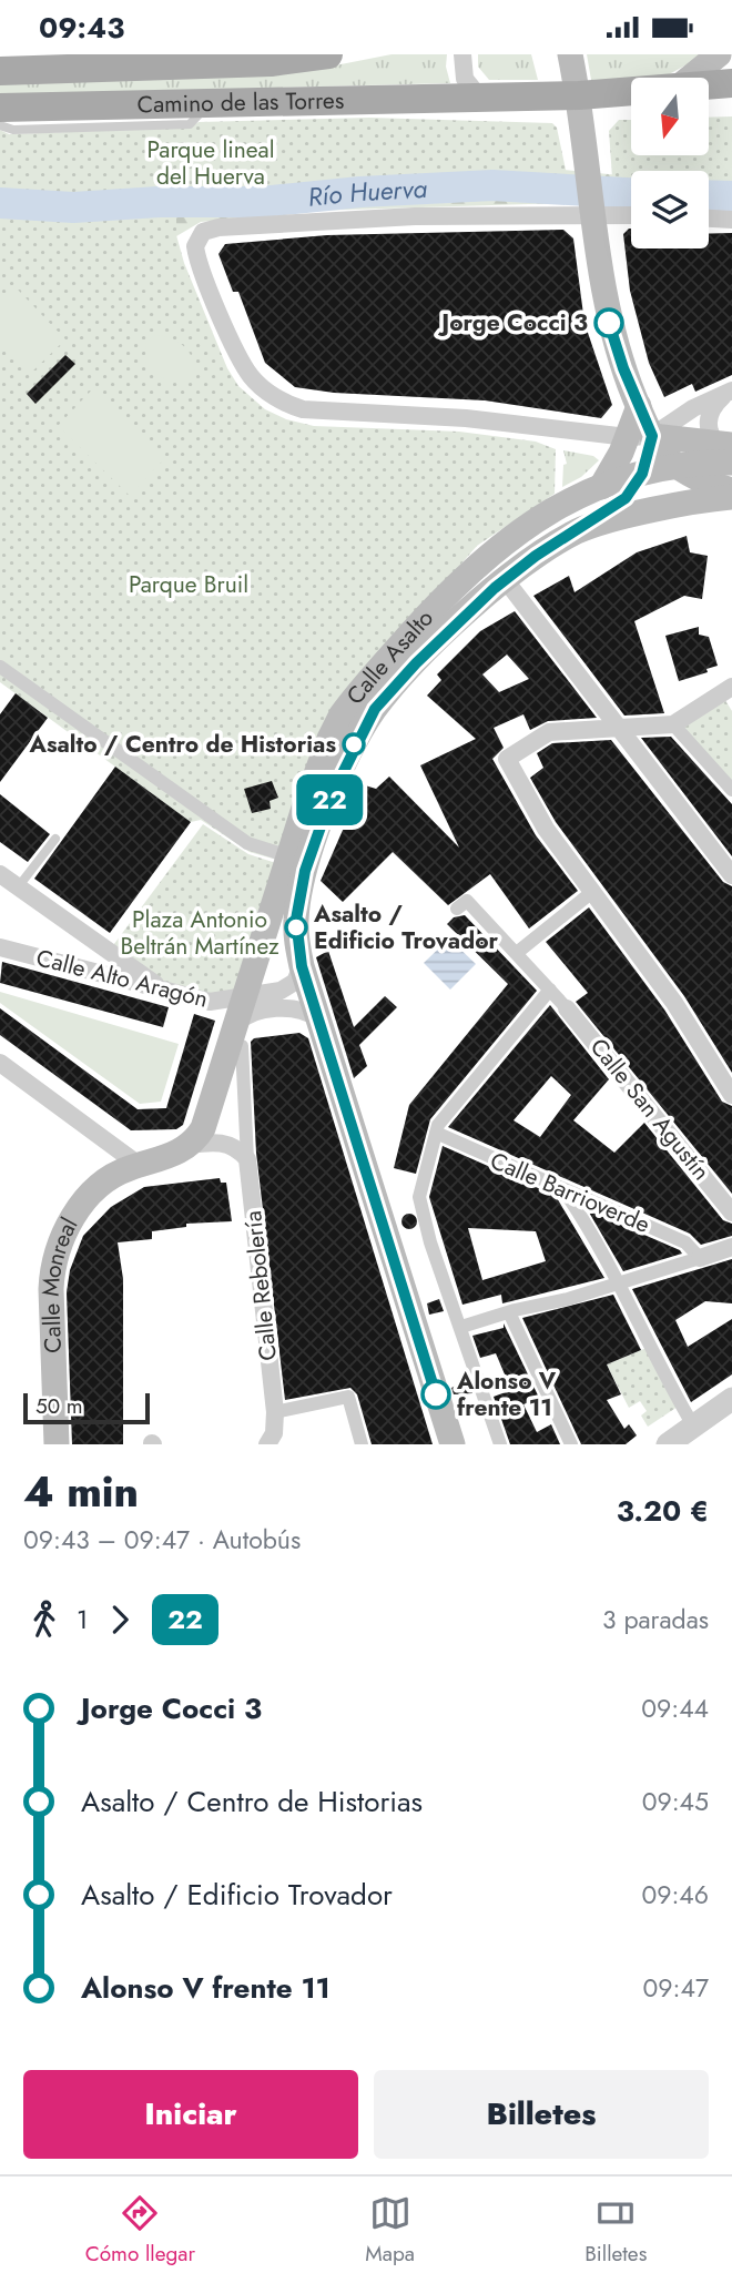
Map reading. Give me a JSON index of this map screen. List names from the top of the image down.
{
  "streets": {
    "main road": ["Camino de las Torres", "Calle Asalto", "Calle Monreal"],
    "street": [
      "Calle Alto Aragón",
      "Calle San Agustín",
      "Calle Barrioverde",
      "Calle Rebolería"
    ]
  },
  "crossings": [
    ["Calle Asalto", "Calle Alto Aragón"]
  ],
  "water": ["Río Huerva"],
  "parks": ["Parque lineal del Huerva", "Parque Bruil", "Plaza Antonio Beltrán Martínez"],
  "places": [
    "Jorge Cocci 3",
    "Asalto / Centro de Historias",
    "Asalto / Edificio Trovador",
    "Alonso V frente 11"
  ],
  "lines": ["bus line 22"],
  "scale_bar": "50 m",
  "north": "bottom",
  "page": {
    "status": "09:43",
    "on_map": "22",
    "scale": "50 m",
    "heading": ["4 min", "09:43 – 09:47 · Autobús", "3.20 €"],
    "legs": ["1", "22", "3 paradas"],
    "list": [
      {
        "name": "Jorge Cocci 3",
        "value": "09:44"
      },
      {
        "name": "Asalto / Centro de Historias",
        "value": "09:45"
      },
      {
        "name": "Asalto / Edificio Trovador",
        "value": "09:46"
      },
      {
        "name": "Alonso V frente 11",
        "value": "09:47"
      }
    ],
    "buttons": ["Iniciar", "Billetes"],
    "tabs": ["Cómo llegar", "Mapa", "Billetes"]
  }
}
